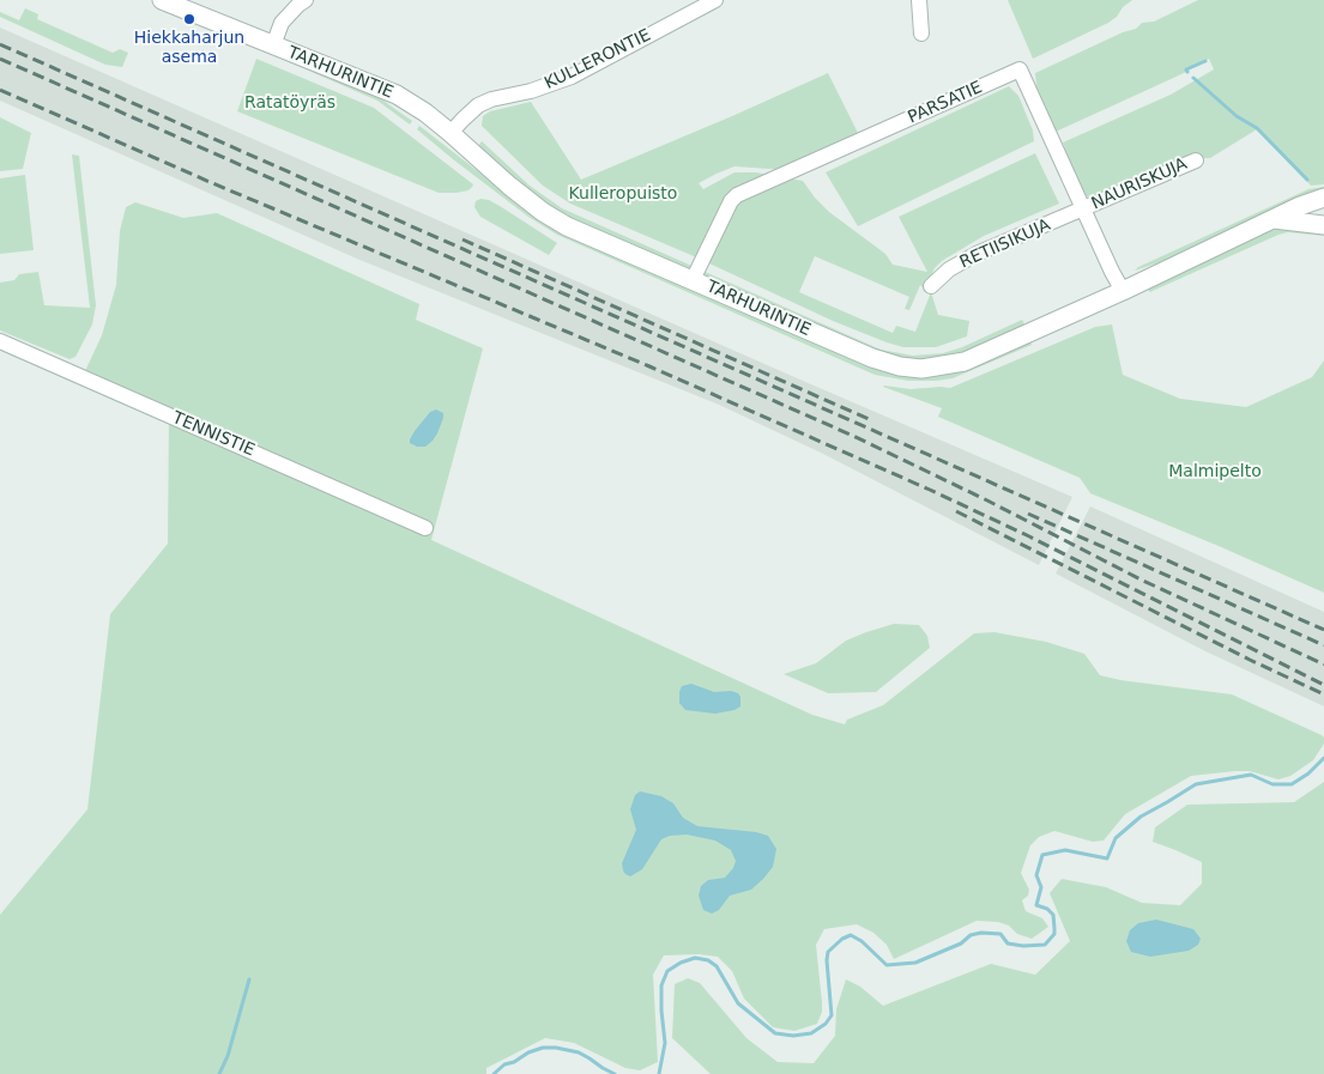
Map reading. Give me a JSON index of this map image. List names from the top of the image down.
{
  "streets": {
    "street": [
      "KULLERONTIE",
      "TARHURINTIE",
      "PARSATIE",
      "NAURISKUJA",
      "RETIISIKUJA",
      "TENNISTIE"
    ]
  },
  "crossings": [
    ["KULLERONTIE", "TARHURINTIE"],
    ["TARHURINTIE", "PARSATIE"],
    ["PARSATIE", "NAURISKUJA"],
    ["PARSATIE", "RETIISIKUJA"],
    ["NAURISKUJA", "RETIISIKUJA"]
  ],
  "parks": ["Ratatöyräs", "Kulleropuisto", "Malmipelto"],
  "places": ["Hiekkaharjun asema"]
}
